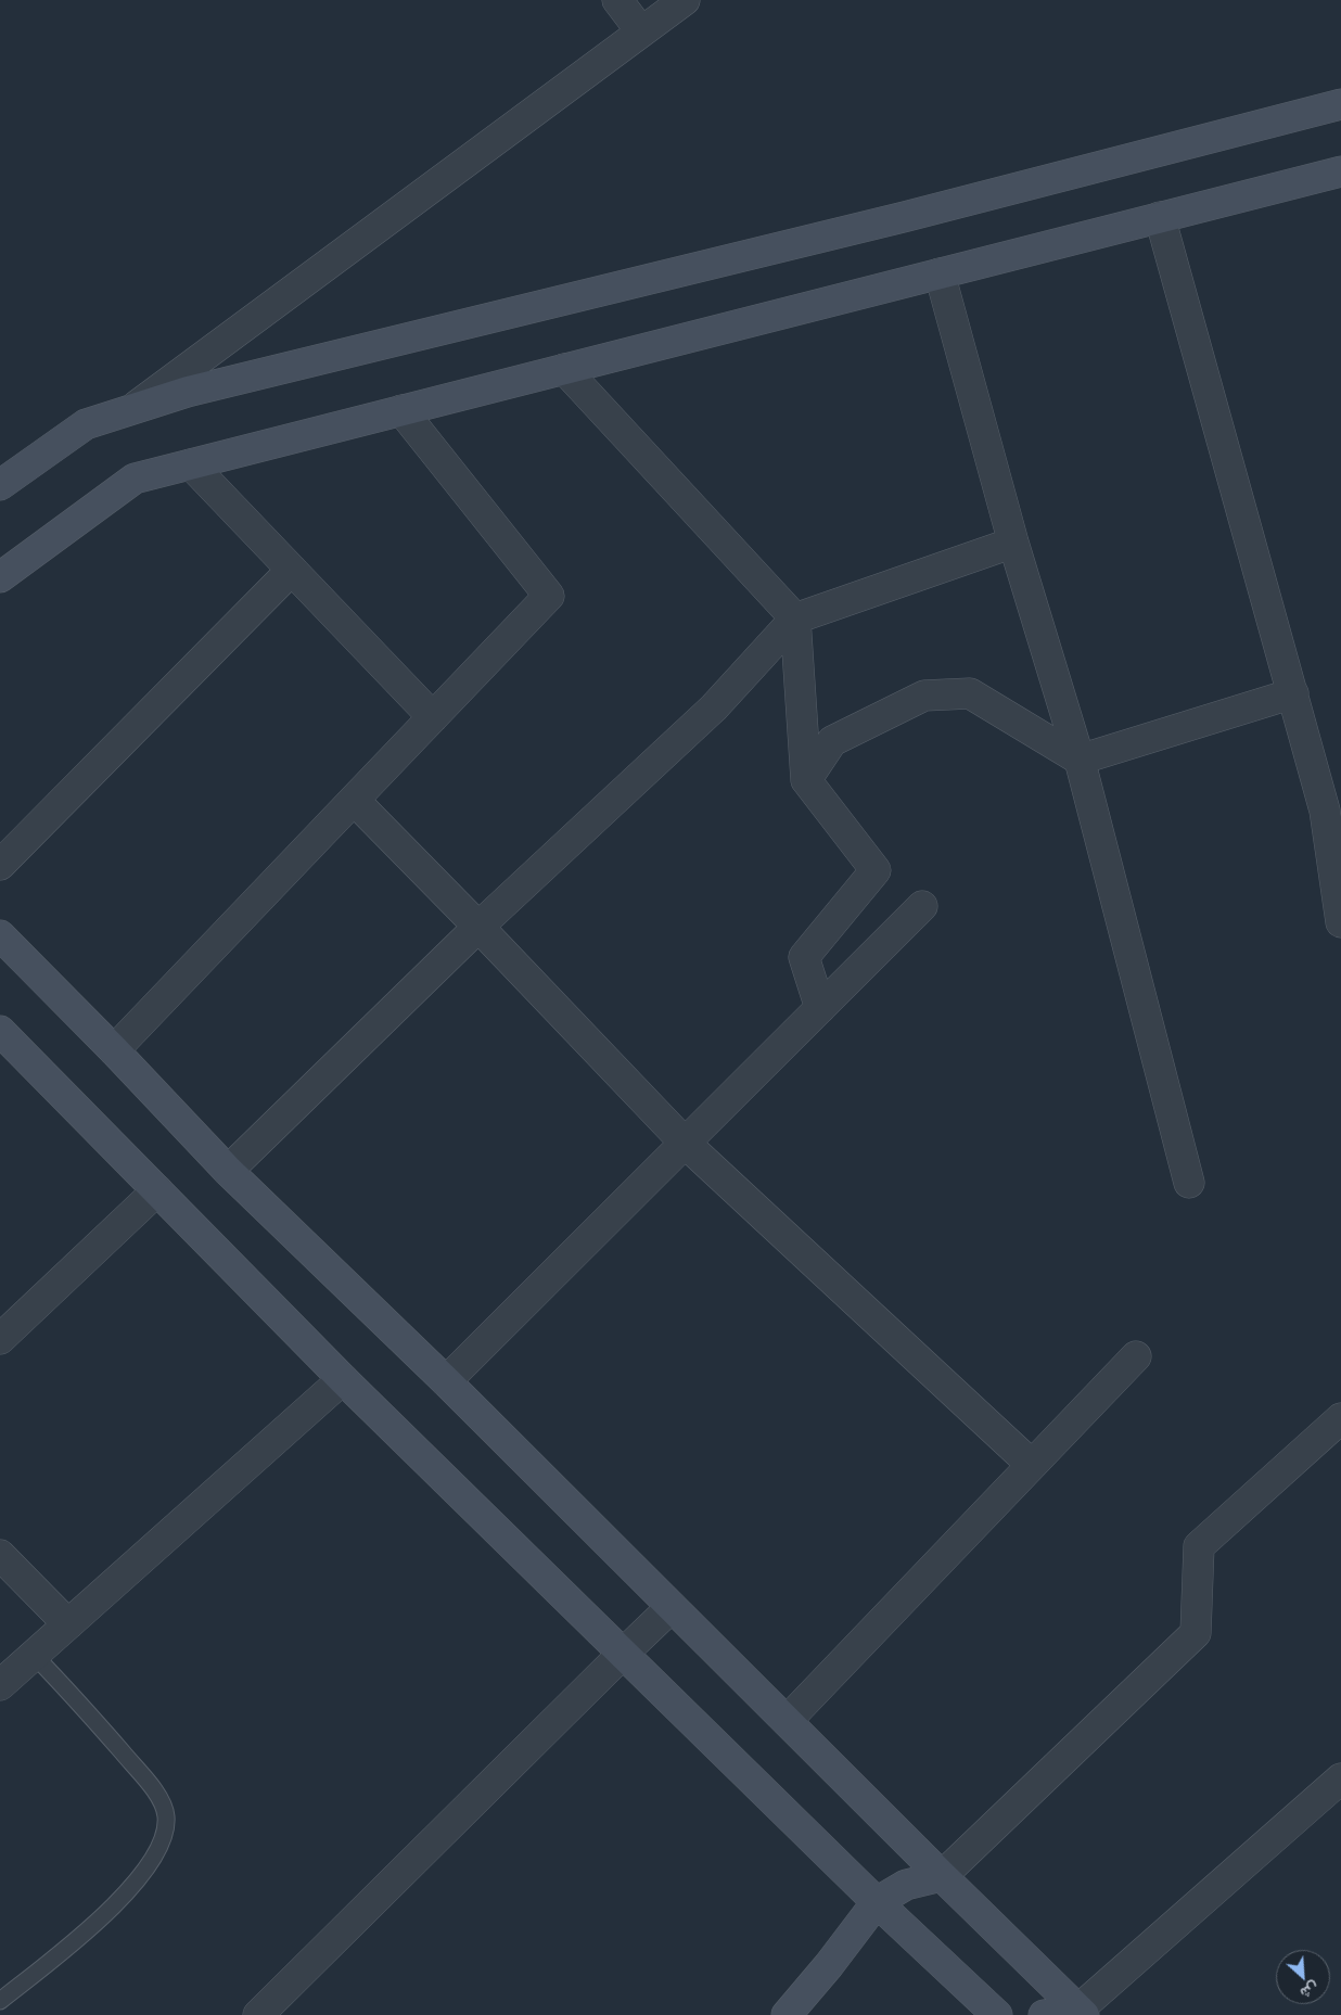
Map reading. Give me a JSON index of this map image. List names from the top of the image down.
{
  "north": "bottom right"
}
